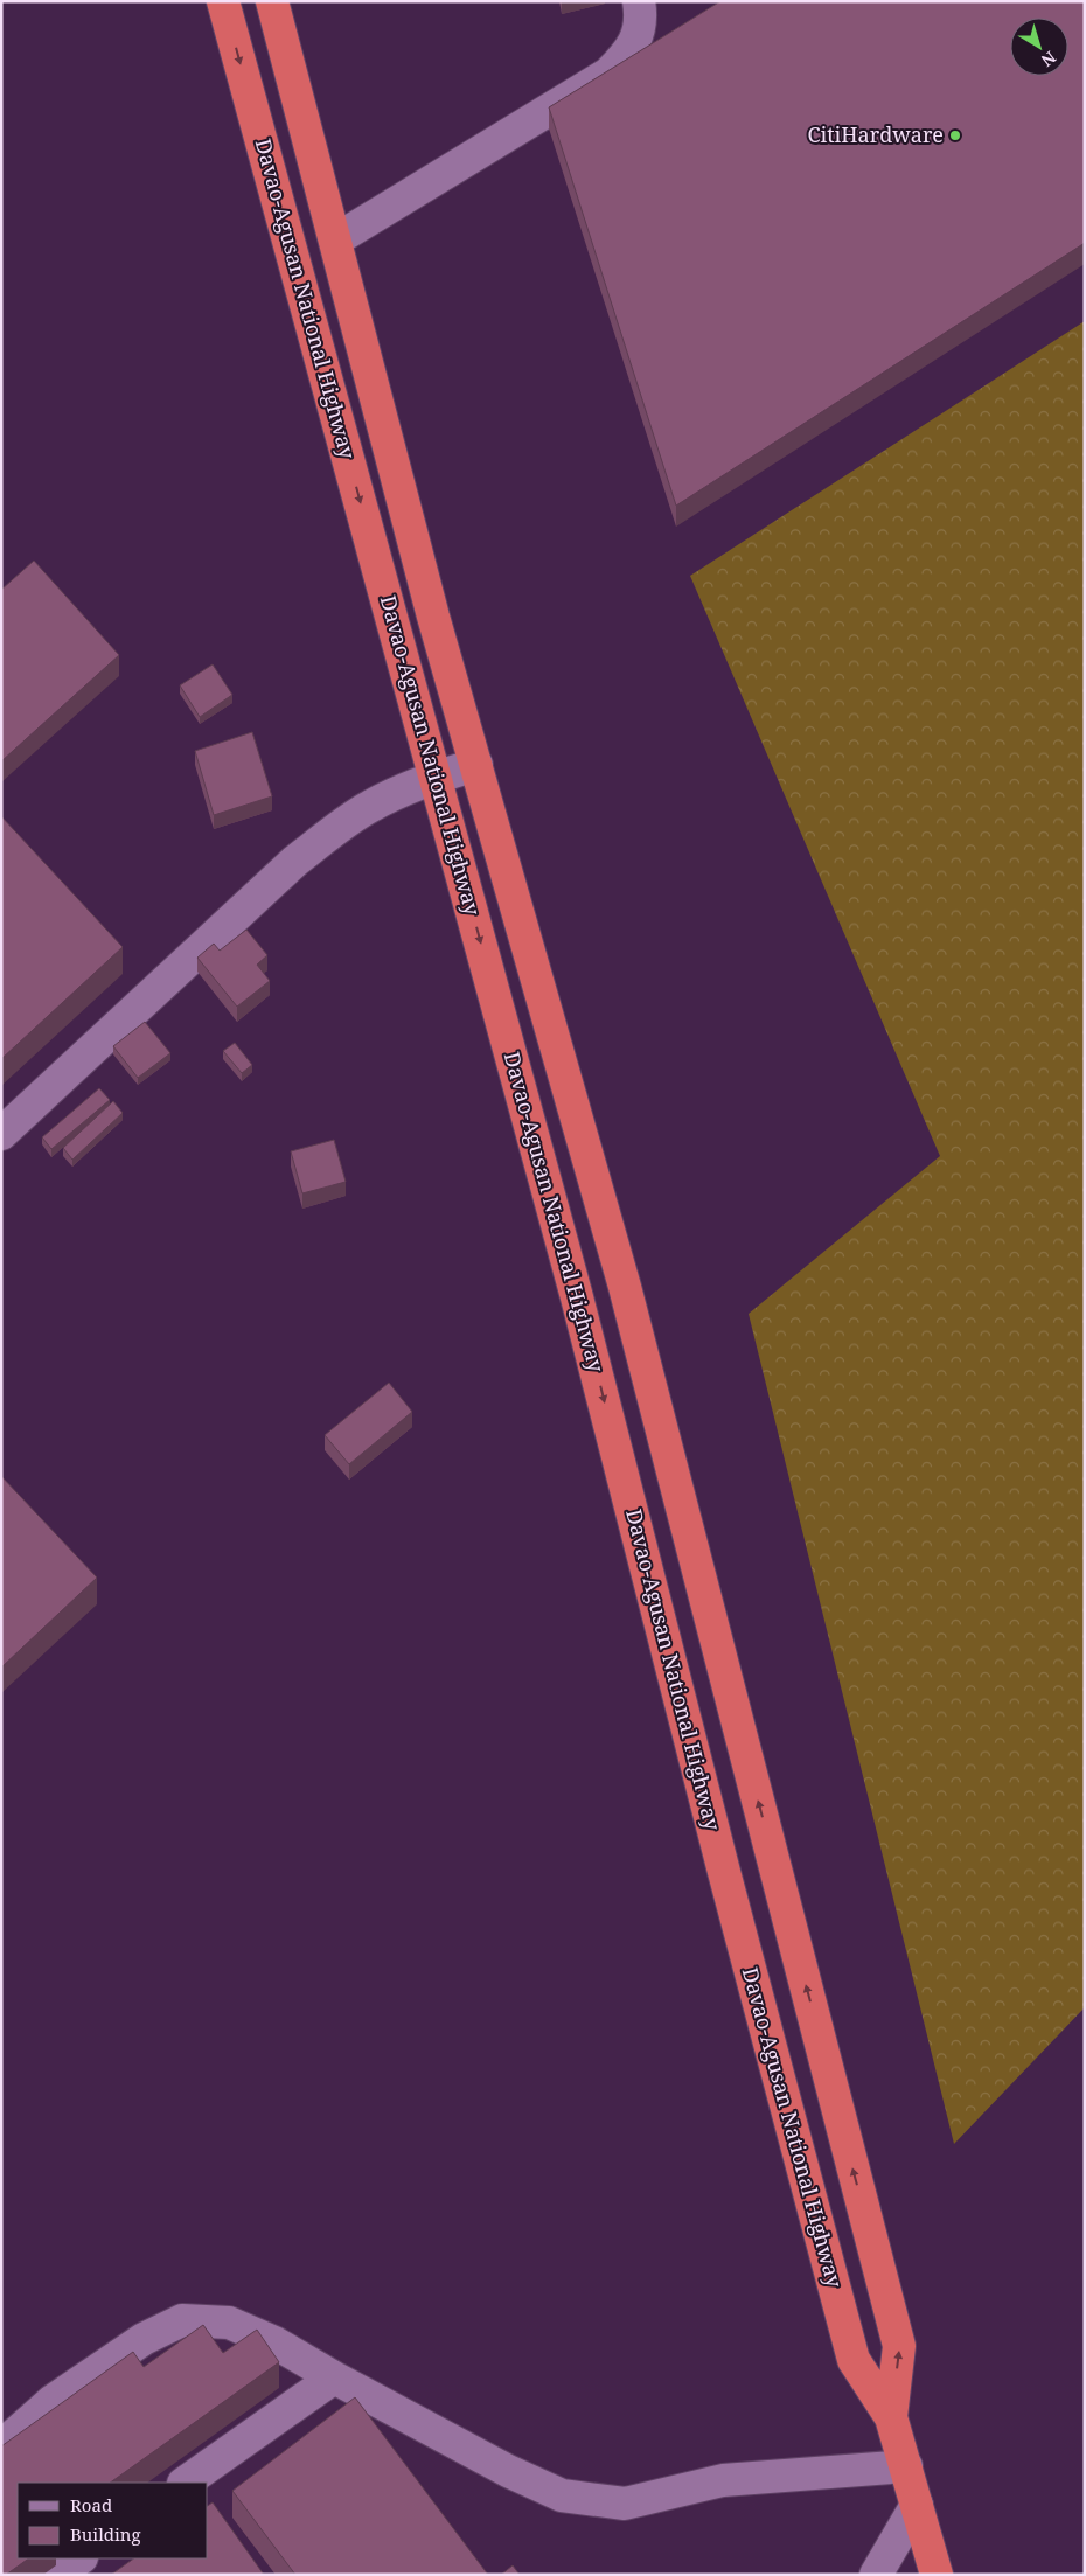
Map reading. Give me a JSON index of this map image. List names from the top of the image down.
{
  "streets": {
    "highway": ["Davao-Agusan National Highway"]
  },
  "places": ["CitiHardware"],
  "legend": ["Road", "Building"],
  "north": "bottom right"
}
